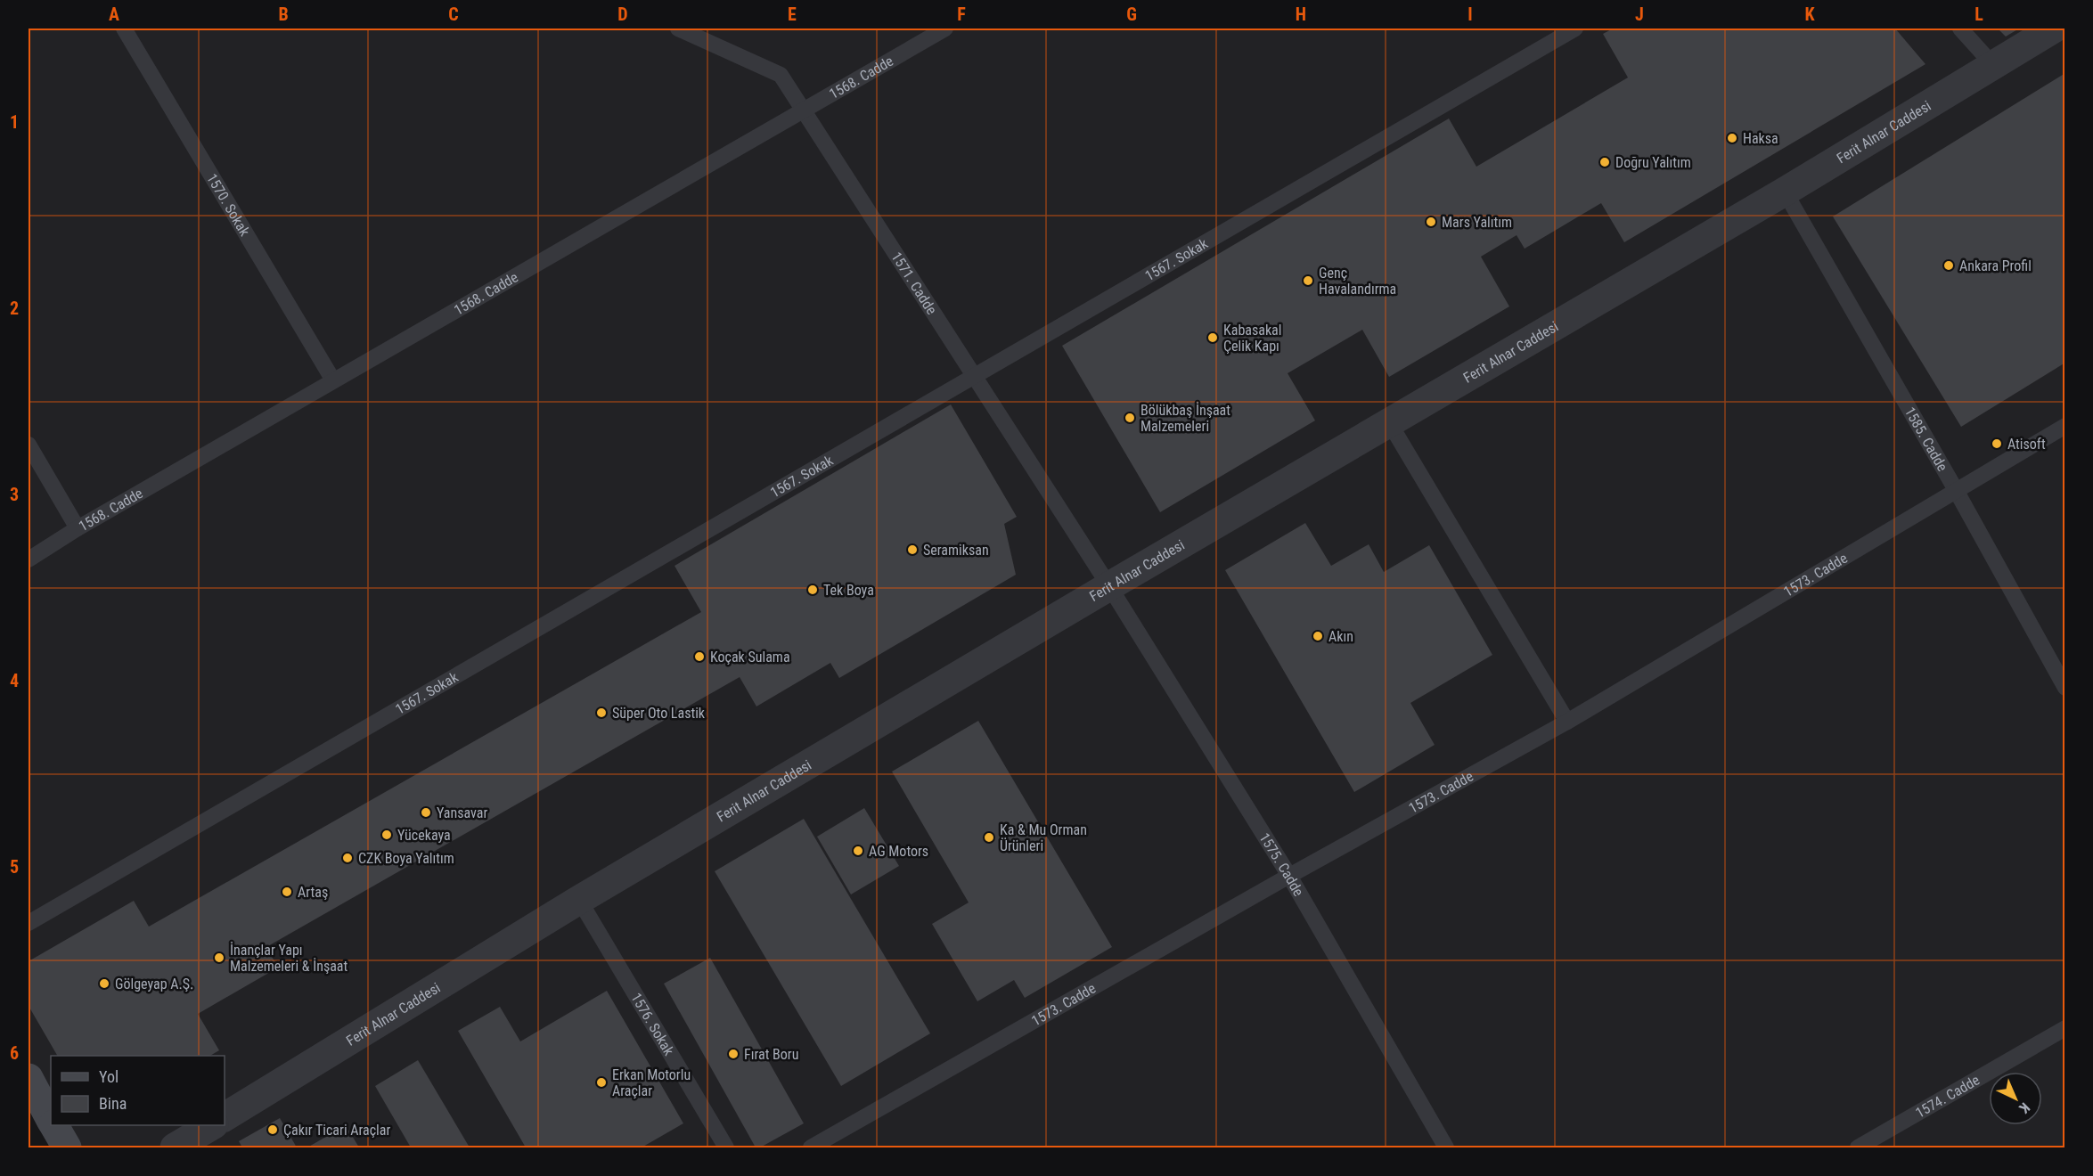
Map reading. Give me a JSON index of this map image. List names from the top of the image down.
{
  "streets": {
    "street": ["Ferit Alnar Caddesi"],
    "lane": [
      "1568. Cadde",
      "1570. Sokak",
      "1567. Sokak",
      "1571. Cadde",
      "1585. Cadde",
      "1573. Cadde",
      "1575. Cadde",
      "1576. Sokak",
      "1574. Cadde"
    ]
  },
  "crossings": [
    ["1568. Cadde", "1570. Sokak"],
    ["1568. Cadde", "1571. Cadde"],
    ["Ferit Alnar Caddesi", "1571. Cadde"],
    ["Ferit Alnar Caddesi", "1585. Cadde"],
    ["Ferit Alnar Caddesi", "1575. Cadde"],
    ["Ferit Alnar Caddesi", "1576. Sokak"],
    ["1567. Sokak", "1571. Cadde"],
    ["1571. Cadde", "1575. Cadde"],
    ["1585. Cadde", "1573. Cadde"],
    ["1573. Cadde", "1575. Cadde"]
  ],
  "places": [
    "Haksa",
    "Doğru Yalıtım",
    "Mars Yalıtım",
    "Ankara Profil",
    "Genç Havalandırma",
    "Kabasakal Çelik Kapı",
    "Bölükbaş İnşaat Malzemeleri",
    "Atisoft",
    "Seramiksan",
    "Tek Boya",
    "Akın",
    "Koçak Sulama",
    "Süper Oto Lastik",
    "Yansavar",
    "Yücekaya",
    "Ka & Mu Orman Ürünleri",
    "AG Motors",
    "CZK Boya Yalıtım",
    "Artaş",
    "İnançlar Yapı Malzemeleri & İnşaat",
    "Gölgeyap A.Ş.",
    "Fırat Boru",
    "Erkan Motorlu Araçlar",
    "Çakır Ticari Araçlar"
  ],
  "legend": ["Yol", "Bina"],
  "north": "bottom right",
  "grid": {
    "columns": [
      "A",
      "B",
      "C",
      "D",
      "E",
      "F",
      "G",
      "H",
      "I",
      "J",
      "K",
      "L"
    ],
    "rows": [
      "1",
      "2",
      "3",
      "4",
      "5",
      "6"
    ]
  }
}
